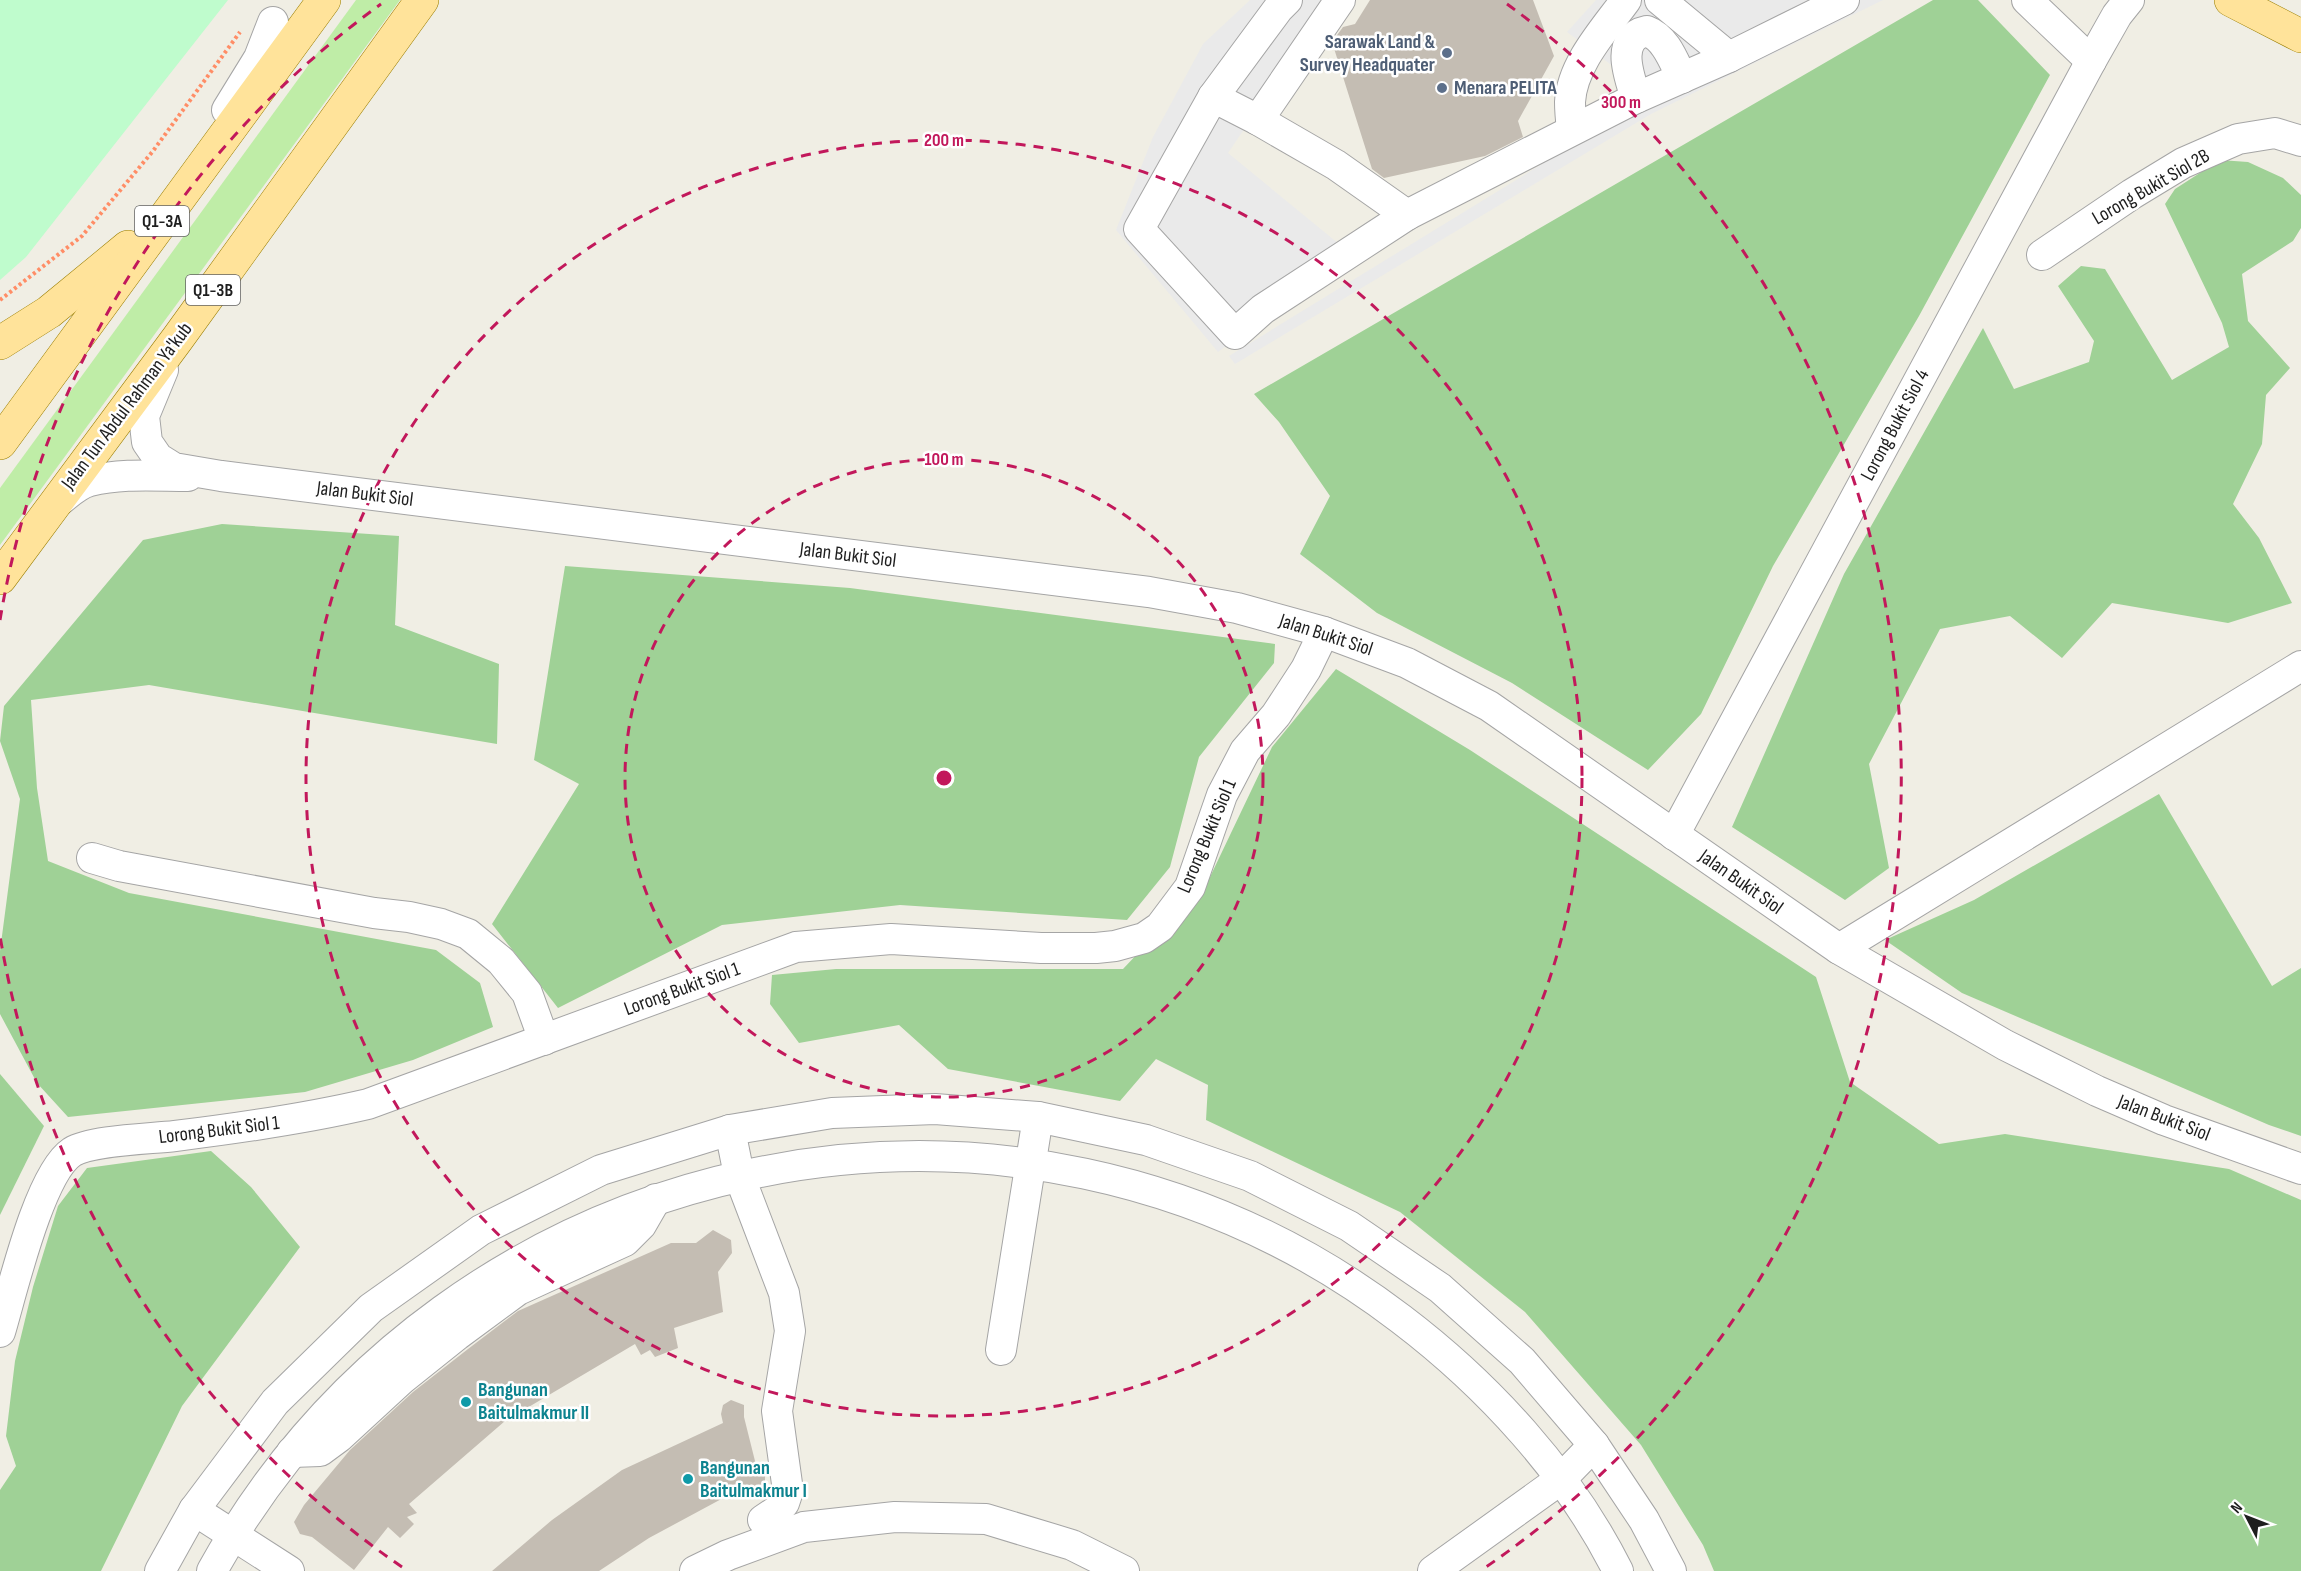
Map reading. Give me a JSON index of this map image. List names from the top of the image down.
{
  "streets": {
    "main road": ["Q1-3A", "Q1-3B", "Jalan Tun Abdul Rahman Ya'kub"],
    "street": [
      "Lorong Bukit Siol 2B",
      "Lorong Bukit Siol 4",
      "Jalan Bukit Siol",
      "Lorong Bukit Siol 1"
    ]
  },
  "crossings": [
    ["Lorong Bukit Siol 4", "Jalan Bukit Siol"],
    ["Jalan Bukit Siol", "Lorong Bukit Siol 1"]
  ],
  "places": [
    "Sarawak Land & Survey Headquater",
    "Menara PELITA",
    "Bangunan Baitulmakmur II",
    "Bangunan Baitulmakmur I"
  ],
  "north": "top left",
  "rings": ["300 m", "200 m", "100 m"]
}
